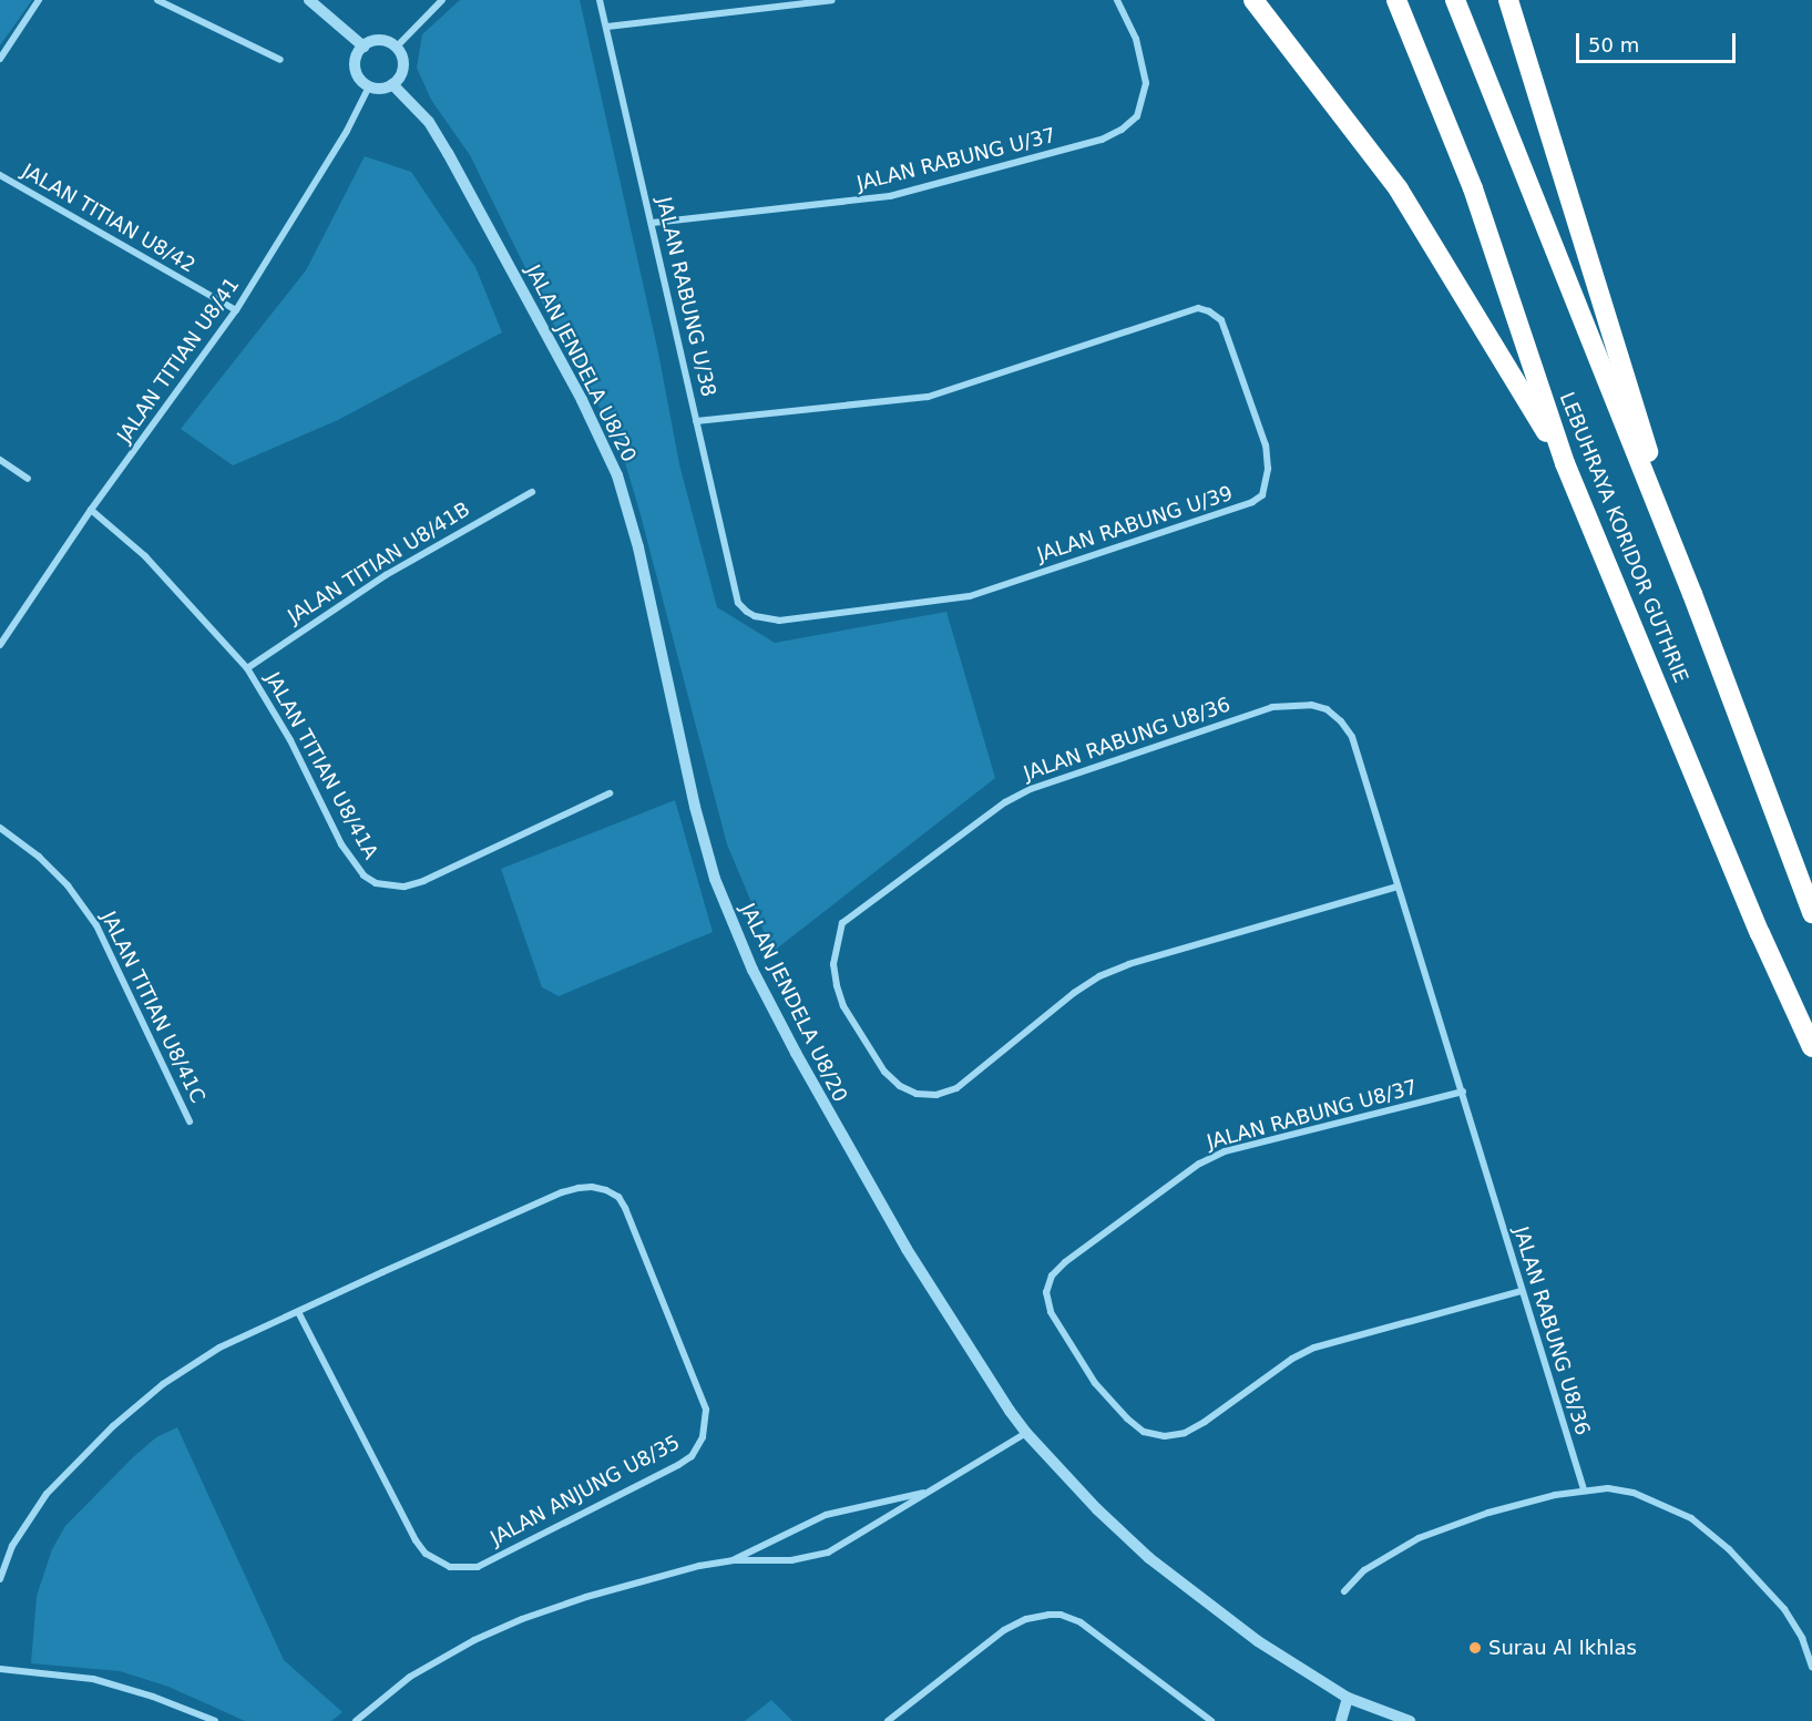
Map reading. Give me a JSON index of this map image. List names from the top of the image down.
{
  "streets": {
    "highway": ["LEBUHRAYA KORIDOR GUTHRIE"],
    "street": [
      "JALAN RABUNG U/37",
      "JALAN TITIAN U8/42",
      "JALAN RABUNG U/38",
      "JALAN TITIAN U8/41",
      "JALAN JENDELA U8/20",
      "JALAN RABUNG U/39",
      "JALAN TITIAN U8/41B",
      "JALAN RABUNG U8/36",
      "JALAN TITIAN U8/41A",
      "JALAN TITIAN U8/41C",
      "JALAN RABUNG U8/37",
      "JALAN ANJUNG U8/35"
    ]
  },
  "crossings": [
    ["JALAN RABUNG U/37", "JALAN RABUNG U/38"],
    ["JALAN TITIAN U8/42", "JALAN TITIAN U8/41"],
    ["JALAN RABUNG U/38", "JALAN RABUNG U/39"],
    ["JALAN TITIAN U8/41", "JALAN JENDELA U8/20"],
    ["JALAN TITIAN U8/41", "JALAN TITIAN U8/41A"],
    ["JALAN TITIAN U8/41B", "JALAN TITIAN U8/41A"],
    ["JALAN RABUNG U8/36", "JALAN RABUNG U8/37"]
  ],
  "places": ["Surau Al Ikhlas"],
  "scale_bar": "50 m"
}
